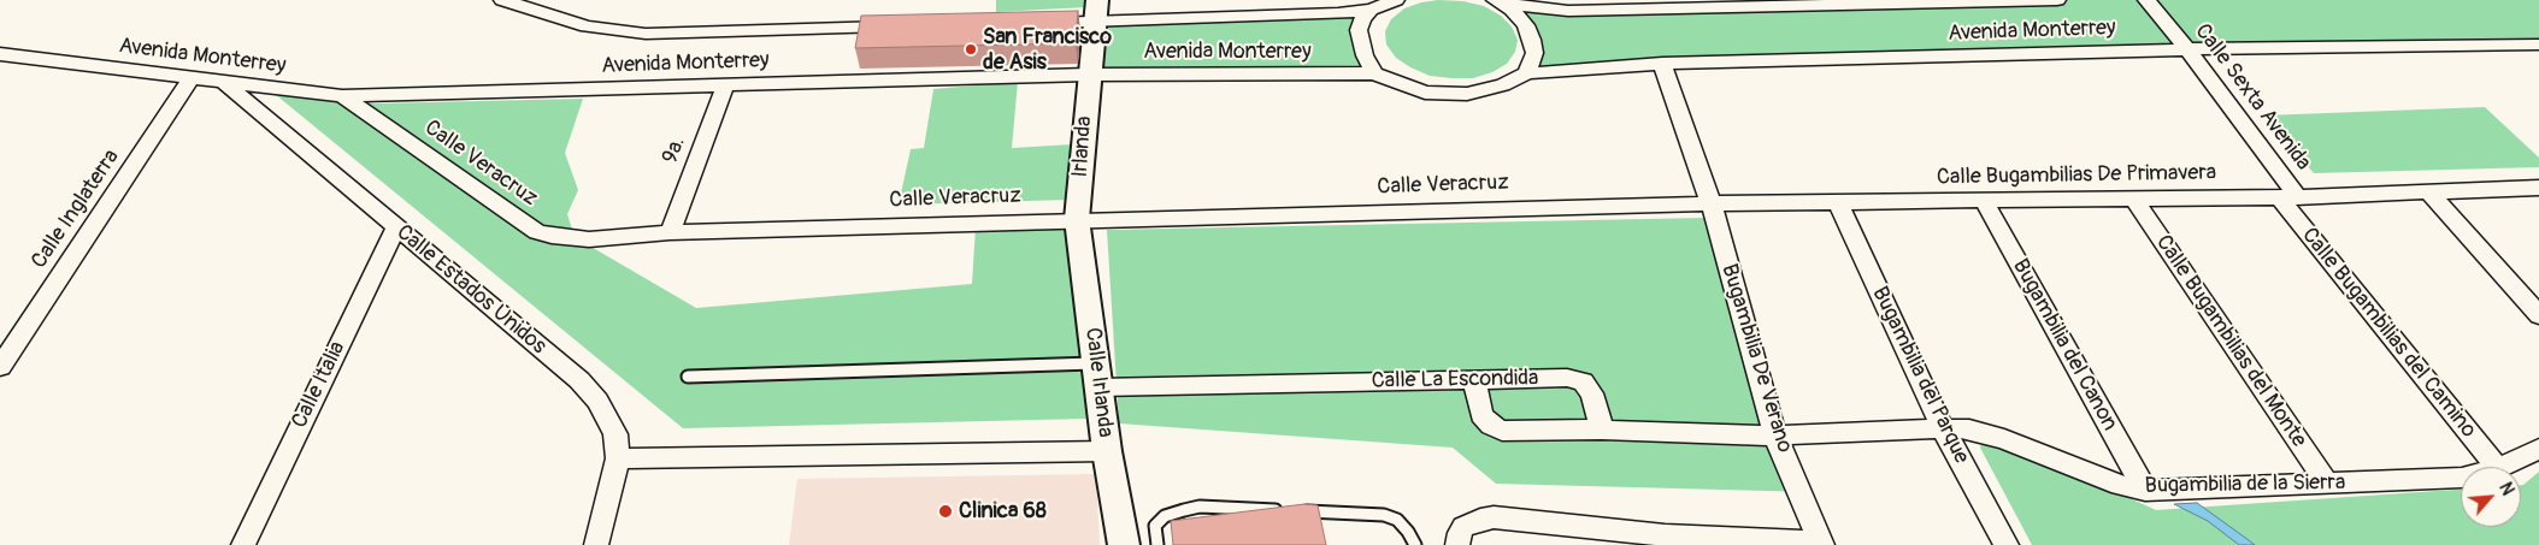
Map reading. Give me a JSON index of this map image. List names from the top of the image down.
{
  "streets": {
    "street": [
      "Avenida Monterrey",
      "Calle Sexta Avenida",
      "Irlanda",
      "9a.",
      "Calle Veracruz",
      "Calle Bugambilias De Primavera",
      "Calle Inglaterra",
      "Calle Estados Unidos",
      "Calle Bugambilias del Camino",
      "Calle Bugambilias del Monte",
      "Bugambilia del Canon",
      "Bugambilia De Verano",
      "Bugambilia del Parque",
      "Calle La Escondida",
      "Calle Irlanda",
      "Calle Italia",
      "Bugambilia de la Sierra"
    ]
  },
  "crossings": [
    ["Avenida Monterrey", "Calle Sexta Avenida"],
    ["Avenida Monterrey", "Irlanda"],
    ["Avenida Monterrey", "9a."],
    ["Avenida Monterrey", "Calle Veracruz"],
    ["Avenida Monterrey", "Calle Inglaterra"],
    ["Avenida Monterrey", "Calle Estados Unidos"],
    ["Avenida Monterrey", "Bugambilia De Verano"],
    ["Calle Sexta Avenida", "Calle Bugambilias De Primavera"],
    ["Calle Sexta Avenida", "Calle Bugambilias del Camino"],
    ["Irlanda", "Calle Veracruz"],
    ["Irlanda", "Calle Irlanda"],
    ["9a.", "Calle Veracruz"],
    ["Calle Veracruz", "Calle Bugambilias De Primavera"],
    ["Calle Veracruz", "Calle Irlanda"],
    ["Calle Bugambilias De Primavera", "Calle Bugambilias del Camino"],
    ["Calle Bugambilias De Primavera", "Calle Bugambilias del Monte"],
    ["Calle Bugambilias De Primavera", "Bugambilia del Canon"],
    ["Calle Bugambilias De Primavera", "Bugambilia De Verano"],
    ["Calle Bugambilias De Primavera", "Bugambilia del Parque"],
    ["Calle Estados Unidos", "Calle Italia"],
    ["Calle Bugambilias del Monte", "Bugambilia de la Sierra"],
    ["Bugambilia del Canon", "Bugambilia de la Sierra"],
    ["Bugambilia De Verano", "Bugambilia de la Sierra"],
    ["Bugambilia del Parque", "Bugambilia de la Sierra"],
    ["Calle La Escondida", "Calle Irlanda"]
  ],
  "places": ["San Francisco de Asis", "Clinica 68"],
  "north": "top right"
}
